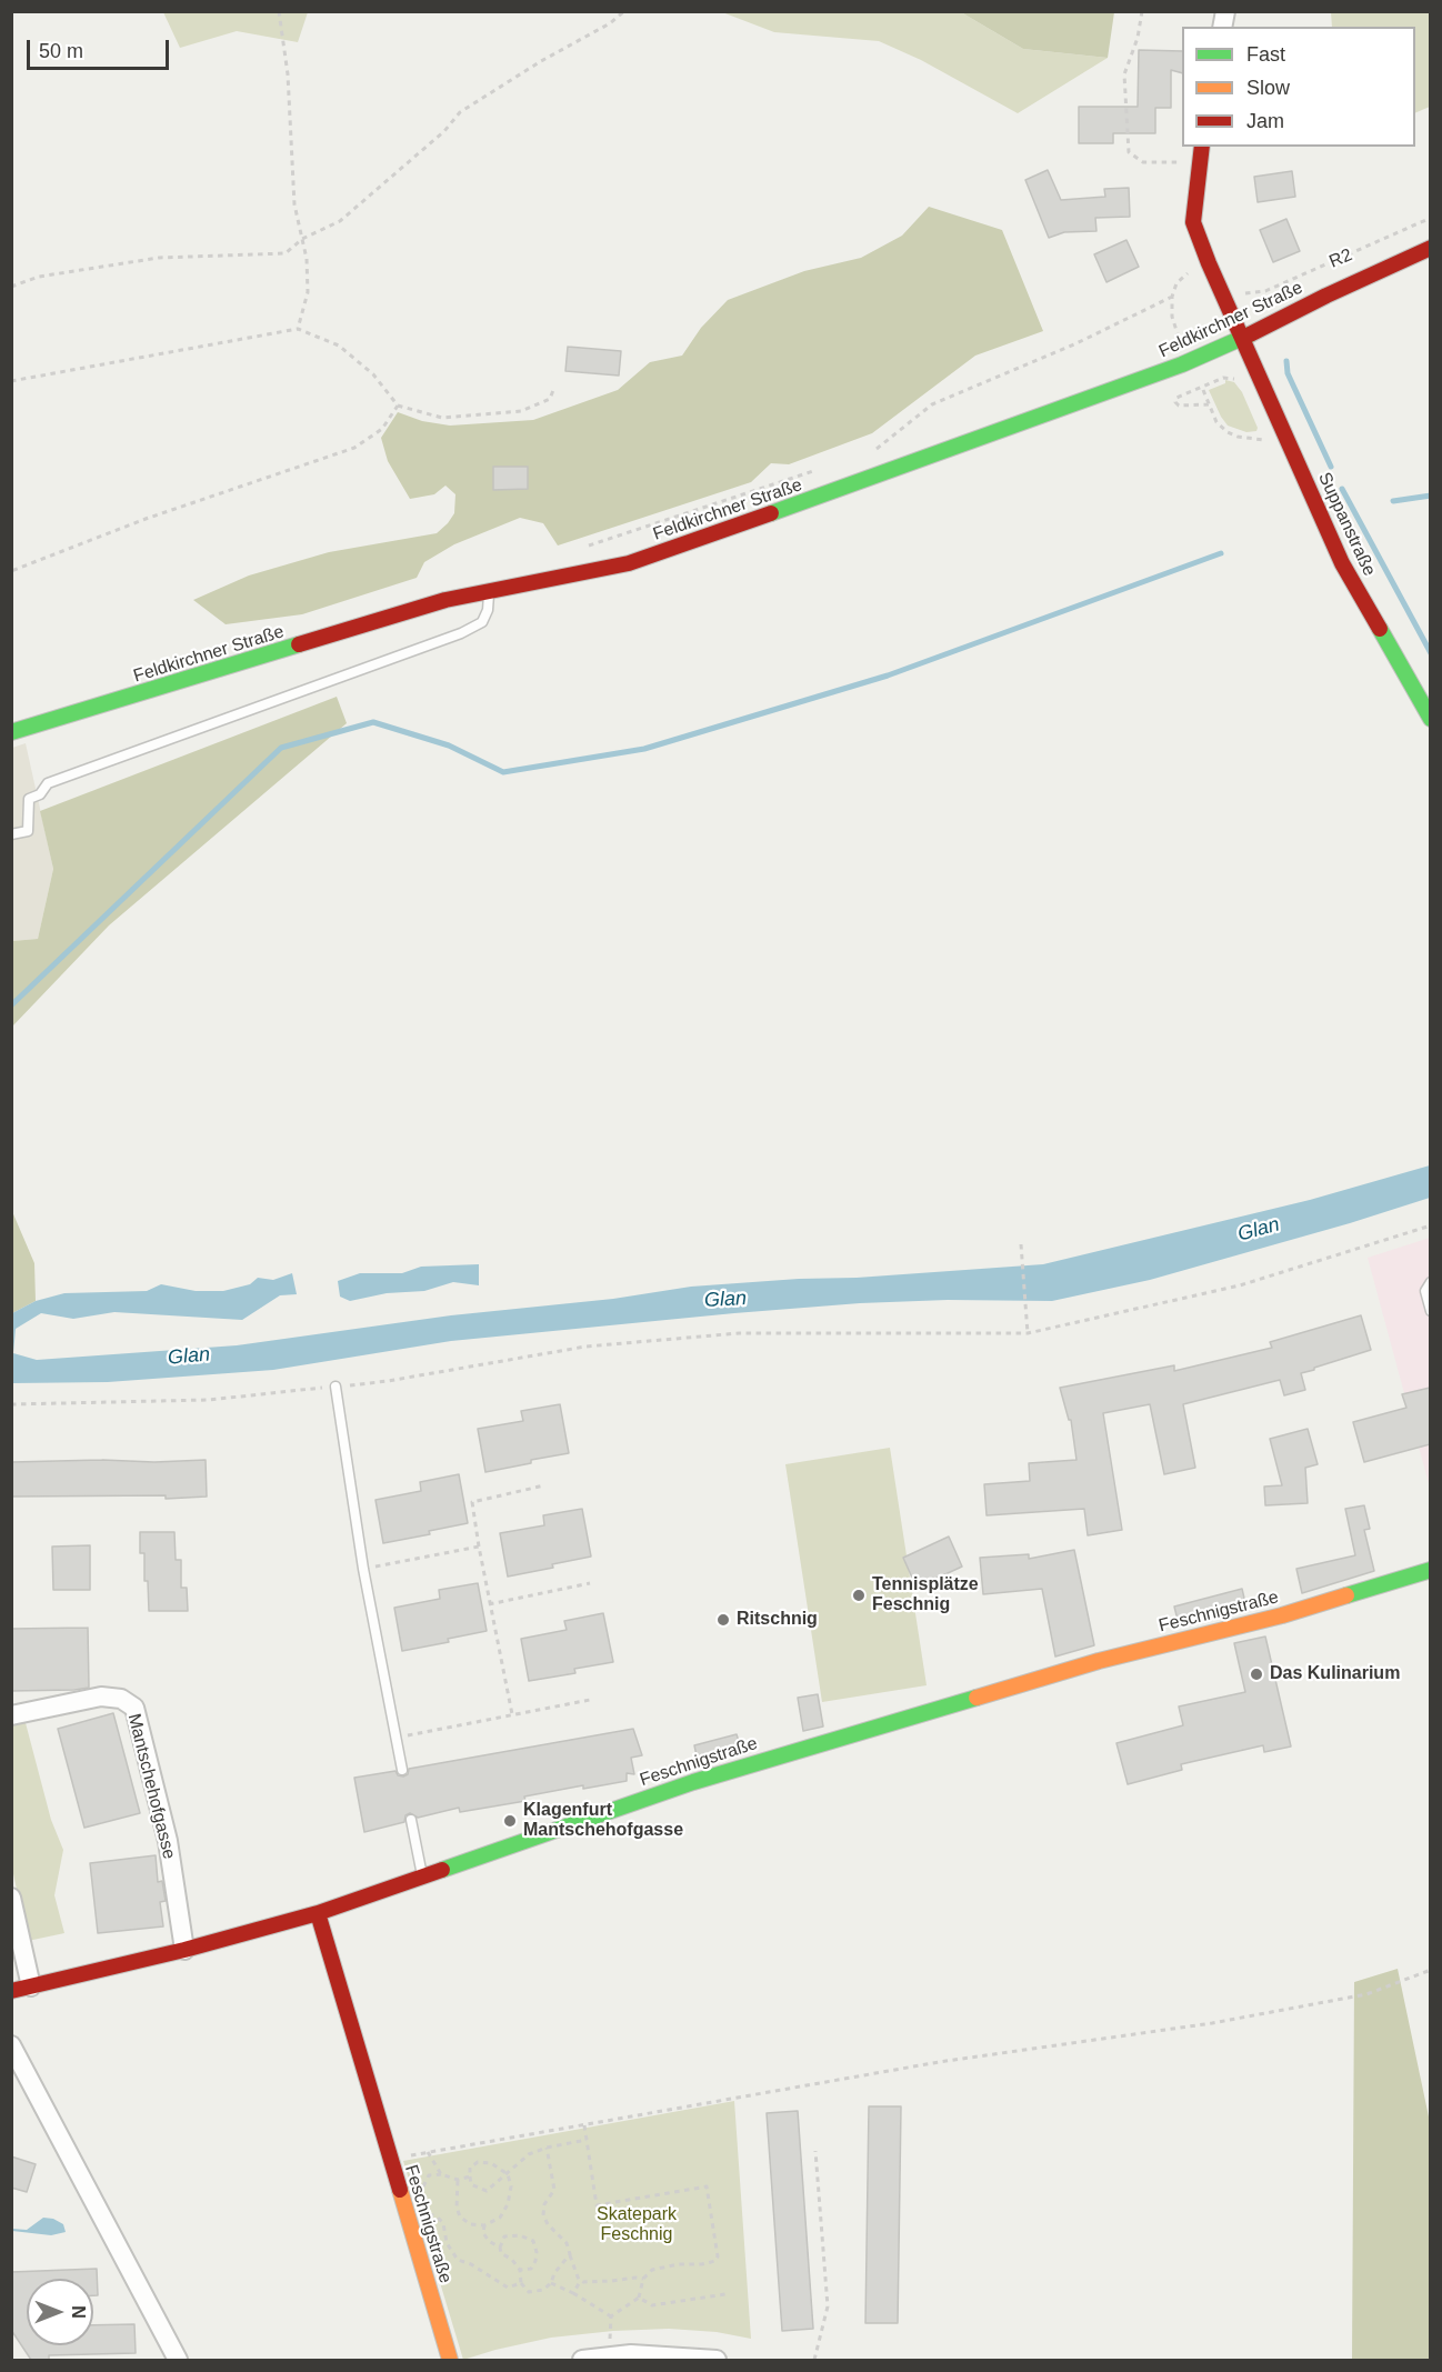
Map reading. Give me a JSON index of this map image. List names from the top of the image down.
{
  "streets": {
    "street": [
      "Feldkirchner Straße",
      "Suppanstraße",
      "Feschnigstraße",
      "Mantschehofgasse"
    ],
    "path": ["R2"]
  },
  "crossings": [
    ["Feldkirchner Straße", "Suppanstraße"]
  ],
  "water": ["Glan"],
  "parks": ["Skatepark Feschnig"],
  "places": [
    "Tennisplätze Feschnig",
    "Ritschnig",
    "Das Kulinarium",
    "Klagenfurt Mantschehofgasse"
  ],
  "legend": ["Fast", "Slow", "Jam"],
  "scale_bar": "50 m",
  "north": "right"
}
